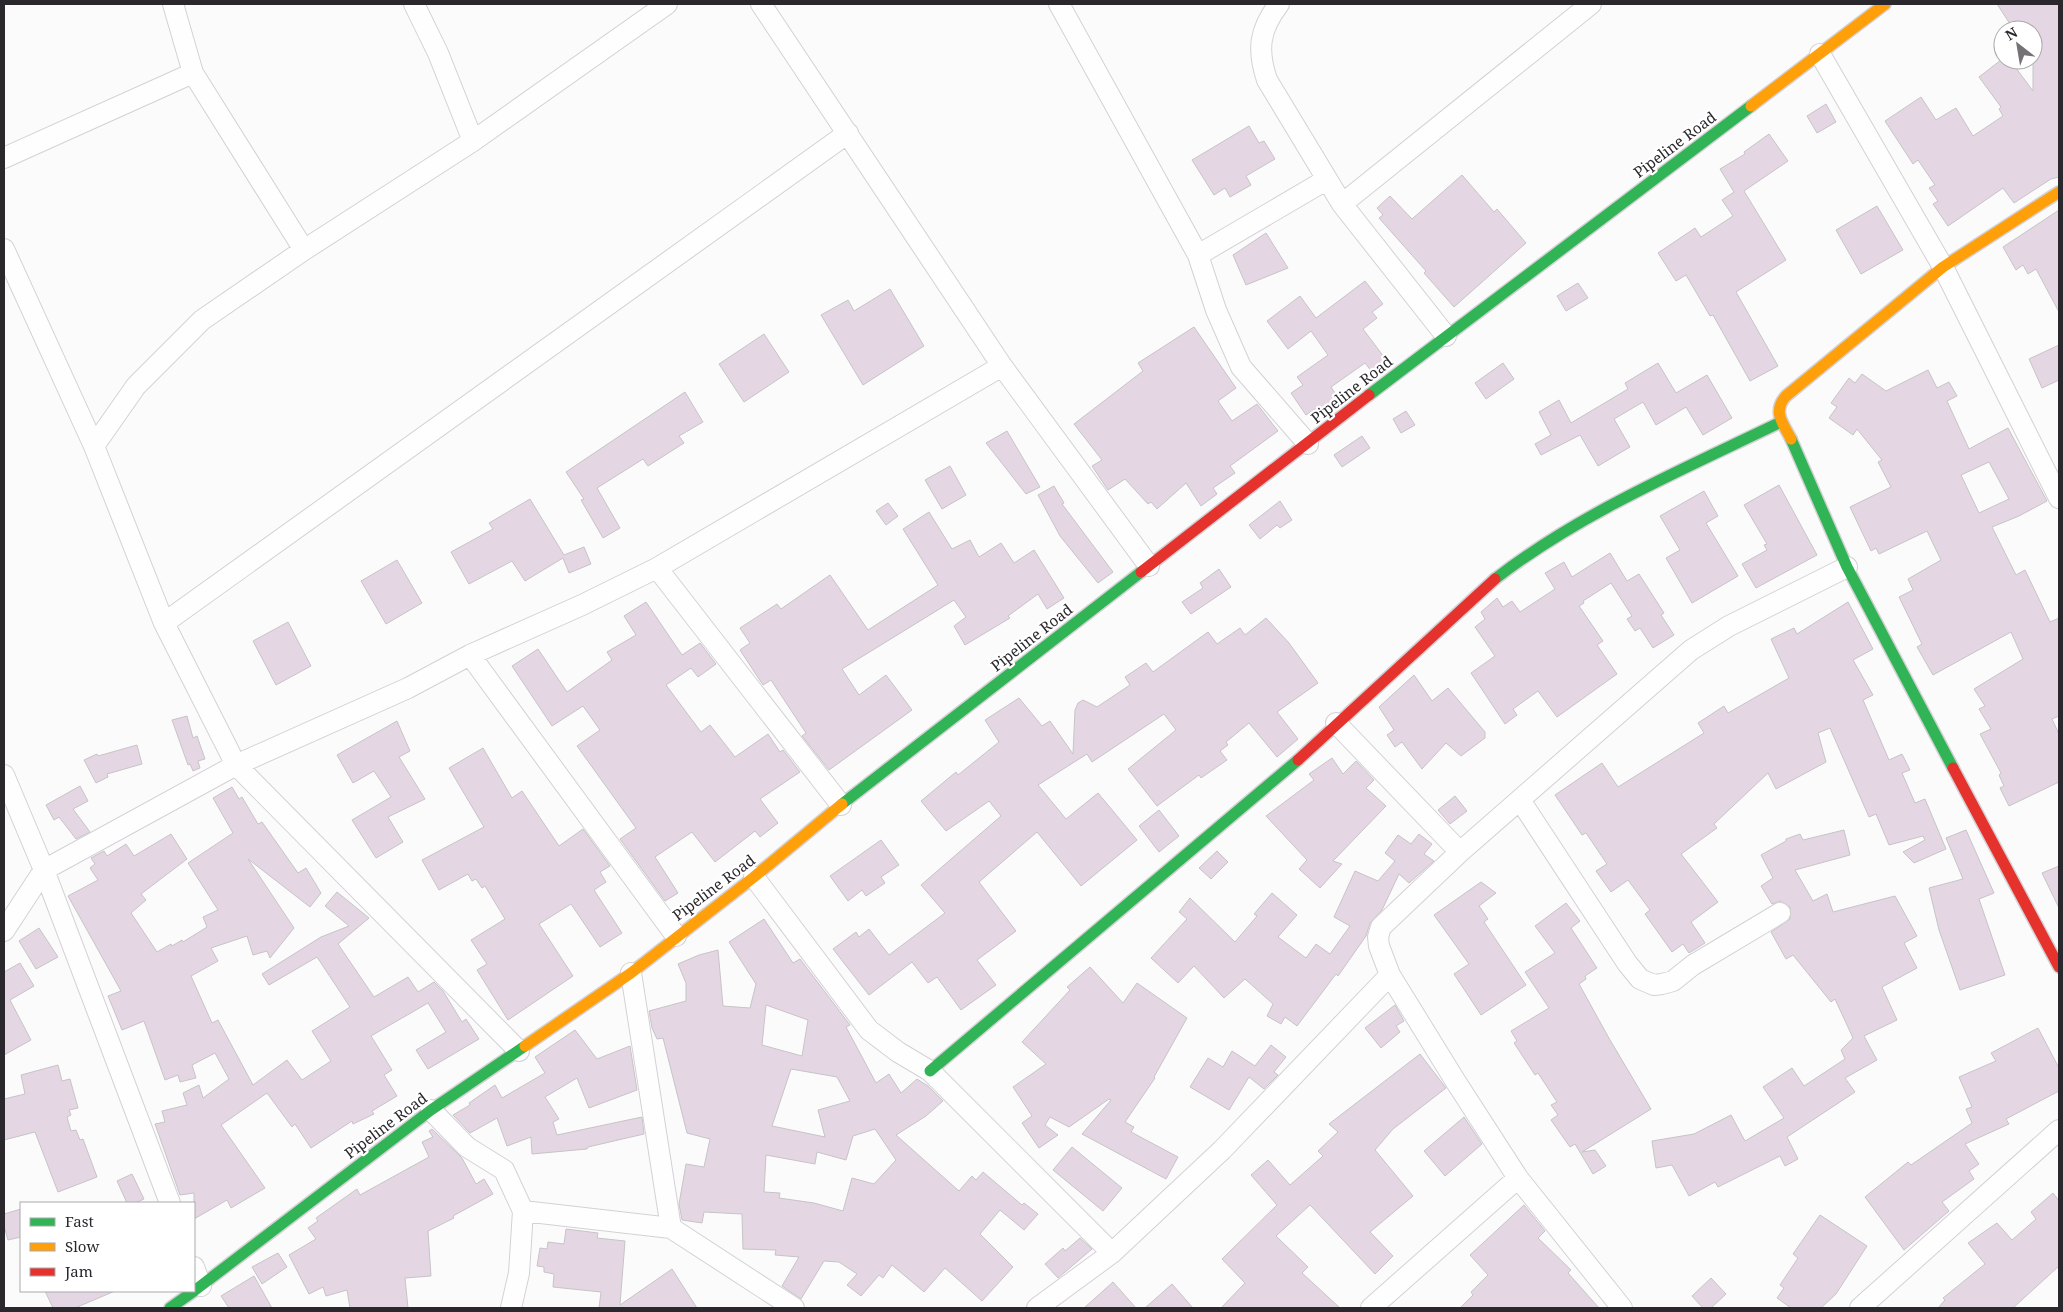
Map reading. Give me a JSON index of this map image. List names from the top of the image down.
{
  "streets": {
    "street": ["Pipeline Road"]
  },
  "legend": ["Fast", "Slow", "Jam"],
  "north": "top left"
}
